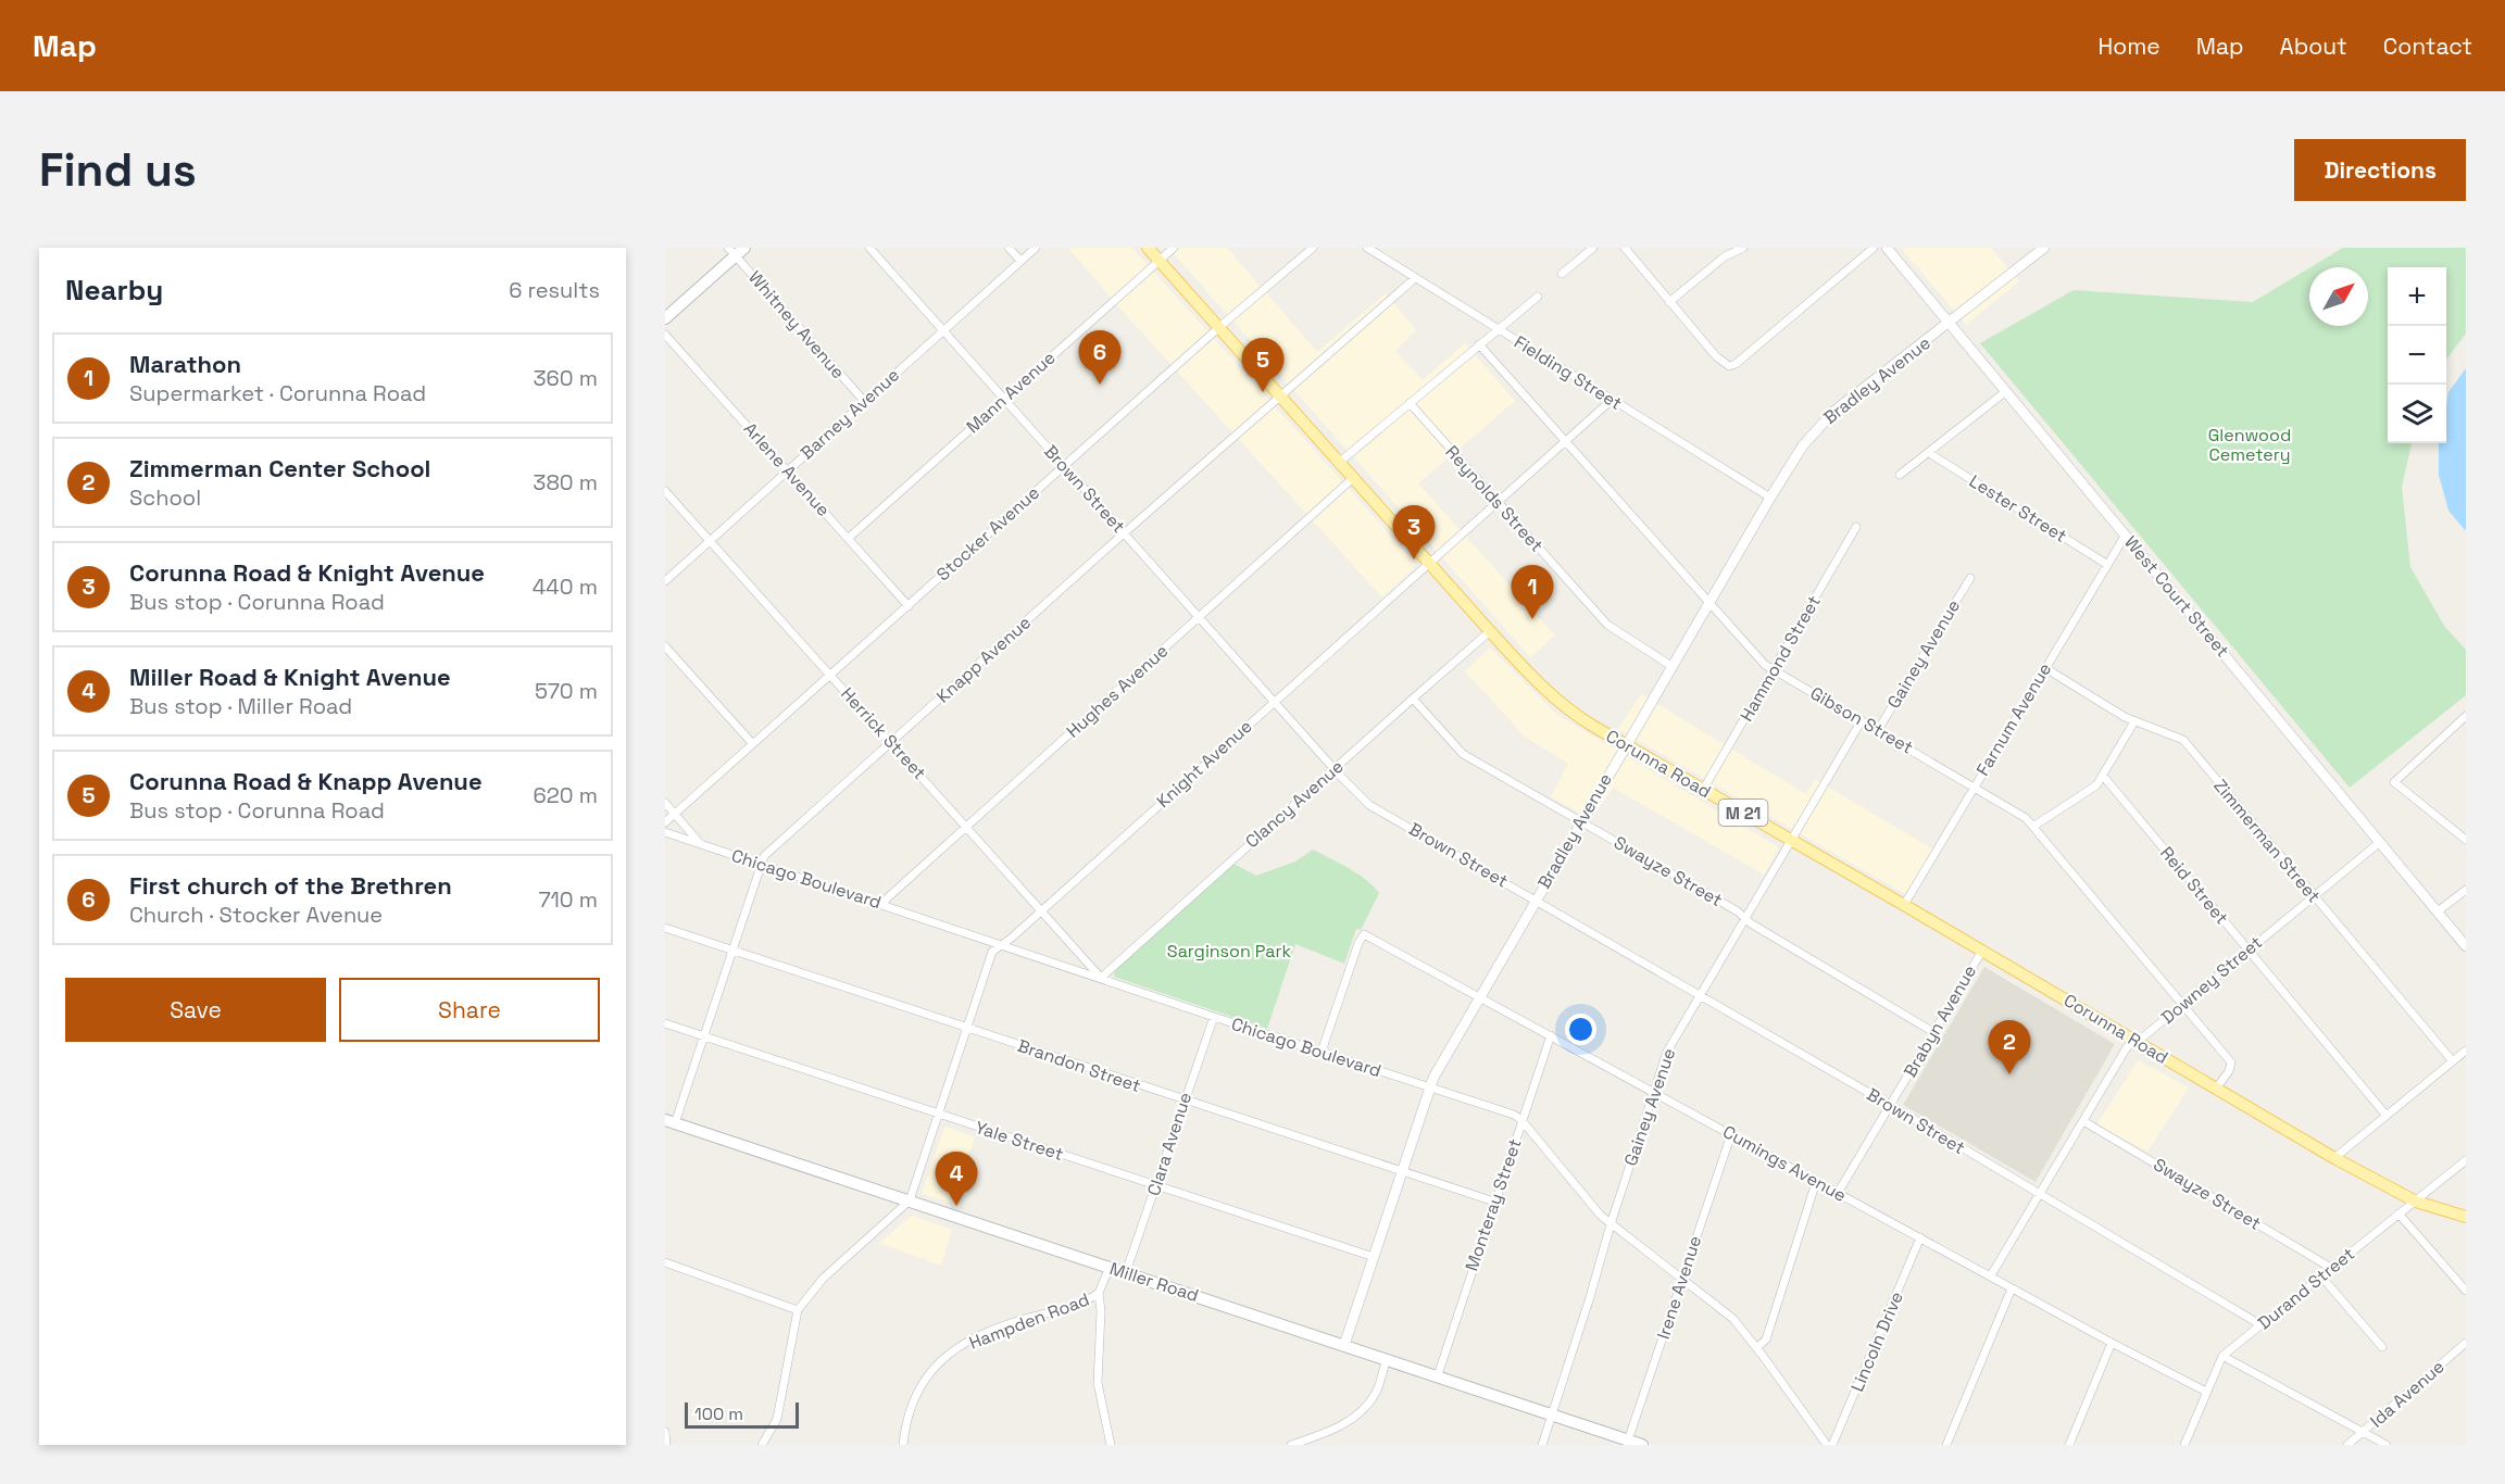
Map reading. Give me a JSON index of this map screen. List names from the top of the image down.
{
  "streets": {
    "main road": ["Corunna Road", "M 21", "Miller Road"],
    "street": [
      "Whitney Avenue",
      "Fielding Street",
      "Bradley Avenue",
      "Mann Avenue",
      "Barney Avenue",
      "Arlene Avenue",
      "Brown Street",
      "Reynolds Street",
      "Lester Street",
      "Stocker Avenue",
      "West Court Street",
      "Gainey Avenue",
      "Hammond Street",
      "Knapp Avenue",
      "Hughes Avenue",
      "Farnum Avenue",
      "Gibson Street",
      "Herrick Street",
      "Knight Avenue",
      "Clancy Avenue",
      "Zimmerman Street",
      "Swayze Street",
      "Chicago Boulevard",
      "Reid Street",
      "Downey Street",
      "Brabyn Avenue",
      "Brandon Street",
      "Yale Street",
      "Clara Avenue",
      "Cumings Avenue",
      "Monteray Street",
      "Irene Avenue",
      "Durand Street",
      "Hampden Road",
      "Lincoln Drive",
      "Ida Avenue"
    ]
  },
  "crossings": [
    ["Whitney Avenue", "Barney Avenue"],
    ["Fielding Street", "Bradley Avenue"],
    ["Fielding Street", "Knapp Avenue"],
    ["Fielding Street", "Knight Avenue"],
    ["Bradley Avenue", "Brown Street"],
    ["Bradley Avenue", "Reynolds Street"],
    ["Bradley Avenue", "West Court Street"],
    ["Bradley Avenue", "Gibson Street"],
    ["Bradley Avenue", "Corunna Road"],
    ["Bradley Avenue", "Swayze Street"],
    ["Bradley Avenue", "Chicago Boulevard"],
    ["Bradley Avenue", "Brandon Street"],
    ["Bradley Avenue", "Yale Street"],
    ["Bradley Avenue", "Cumings Avenue"],
    ["Bradley Avenue", "Miller Road"],
    ["Mann Avenue", "Arlene Avenue"],
    ["Mann Avenue", "Brown Street"],
    ["Mann Avenue", "Corunna Road"],
    ["Barney Avenue", "Arlene Avenue"],
    ["Barney Avenue", "Brown Street"],
    ["Barney Avenue", "Herrick Street"],
    ["Arlene Avenue", "Stocker Avenue"],
    ["Brown Street", "Stocker Avenue"],
    ["Brown Street", "Gainey Avenue"],
    ["Brown Street", "Knapp Avenue"],
    ["Brown Street", "Hughes Avenue"],
    ["Brown Street", "Knight Avenue"],
    ["Brown Street", "Clancy Avenue"],
    ["Brown Street", "Downey Street"],
    ["Brown Street", "Brabyn Avenue"],
    ["Brown Street", "Durand Street"],
    ["Reynolds Street", "Knight Avenue"],
    ["Lester Street", "Farnum Avenue"],
    ["Stocker Avenue", "Herrick Street"],
    ["Stocker Avenue", "Corunna Road"],
    ["West Court Street", "Farnum Avenue"],
    ["West Court Street", "Downey Street"],
    ["Gainey Avenue", "Gibson Street"],
    ["Gainey Avenue", "Corunna Road"],
    ["Gainey Avenue", "Swayze Street"],
    ["Gainey Avenue", "Chicago Boulevard"],
    ["Gainey Avenue", "Cumings Avenue"],
    ["Gainey Avenue", "Miller Road"],
    ["Hammond Street", "Gibson Street"],
    ["Hammond Street", "Corunna Road"],
    ["Knapp Avenue", "Herrick Street"],
    ["Knapp Avenue", "Corunna Road"],
    ["Knapp Avenue", "Chicago Boulevard"],
    ["Knapp Avenue", "Brandon Street"],
    ["Knapp Avenue", "Yale Street"],
    ["Knapp Avenue", "Miller Road"],
    ["Hughes Avenue", "Herrick Street"],
    ["Hughes Avenue", "Corunna Road"],
    ["Hughes Avenue", "Chicago Boulevard"],
    ["Farnum Avenue", "Gibson Street"],
    ["Farnum Avenue", "Corunna Road"],
    ["Farnum Avenue", "Zimmerman Street"],
    ["Gibson Street", "Knight Avenue"],
    ["Gibson Street", "Corunna Road"],
    ["Gibson Street", "Downey Street"],
    ["Herrick Street", "Knight Avenue"],
    ["Herrick Street", "Clancy Avenue"],
    ["Herrick Street", "Chicago Boulevard"],
    ["Knight Avenue", "Corunna Road"],
    ["Knight Avenue", "Chicago Boulevard"],
    ["Knight Avenue", "Brandon Street"],
    ["Knight Avenue", "Yale Street"],
    ["Knight Avenue", "Miller Road"],
    ["Corunna Road", "Clancy Avenue"],
    ["Corunna Road", "Downey Street"],
    ["Corunna Road", "Brabyn Avenue"],
    ["Corunna Road", "Durand Street"],
    ["Clancy Avenue", "Swayze Street"],
    ["Clancy Avenue", "Chicago Boulevard"],
    ["Zimmerman Street", "Downey Street"],
    ["Swayze Street", "Downey Street"],
    ["Swayze Street", "Brabyn Avenue"],
    ["Swayze Street", "Durand Street"],
    ["Chicago Boulevard", "Clara Avenue"],
    ["Chicago Boulevard", "Cumings Avenue"],
    ["Chicago Boulevard", "Monteray Street"],
    ["Chicago Boulevard", "Irene Avenue"],
    ["Reid Street", "Downey Street"],
    ["Downey Street", "Cumings Avenue"],
    ["Brabyn Avenue", "Cumings Avenue"],
    ["Brandon Street", "Clara Avenue"],
    ["Brandon Street", "Monteray Street"],
    ["Yale Street", "Clara Avenue"],
    ["Clara Avenue", "Miller Road"],
    ["Cumings Avenue", "Monteray Street"],
    ["Cumings Avenue", "Irene Avenue"],
    ["Cumings Avenue", "Durand Street"],
    ["Cumings Avenue", "Lincoln Drive"],
    ["Monteray Street", "Miller Road"],
    ["Miller Road", "Irene Avenue"]
  ],
  "parks": ["Glenwood Cemetery", "Sarginson Park"],
  "scale_bar": "100 m",
  "north": "top right",
  "page": {
    "header": "Map",
    "nav": [
      "Home",
      "Map",
      "About",
      "Contact"
    ],
    "buttons": [
      "Directions",
      ["Save", "Share"]
    ],
    "title": "Find us",
    "heading": ["Nearby", "6 results"],
    "map_buttons": ["+", "−"],
    "pins": [
      "6",
      "5",
      "3",
      "1",
      "2",
      "4"
    ],
    "list": [
      {
        "mark": "1",
        "name": "Marathon",
        "note": "Supermarket · Corunna Road",
        "value": "360 m"
      },
      {
        "mark": "2",
        "name": "Zimmerman Center School",
        "note": "School",
        "value": "380 m"
      },
      {
        "mark": "3",
        "name": "Corunna Road & Knight Avenue",
        "note": "Bus stop · Corunna Road",
        "value": "440 m"
      },
      {
        "mark": "4",
        "name": "Miller Road & Knight Avenue",
        "note": "Bus stop · Miller Road",
        "value": "570 m"
      },
      {
        "mark": "5",
        "name": "Corunna Road & Knapp Avenue",
        "note": "Bus stop · Corunna Road",
        "value": "620 m"
      },
      {
        "mark": "6",
        "name": "First church of the Brethren",
        "note": "Church · Stocker Avenue",
        "value": "710 m"
      }
    ],
    "scale": "100 m"
  }
}
